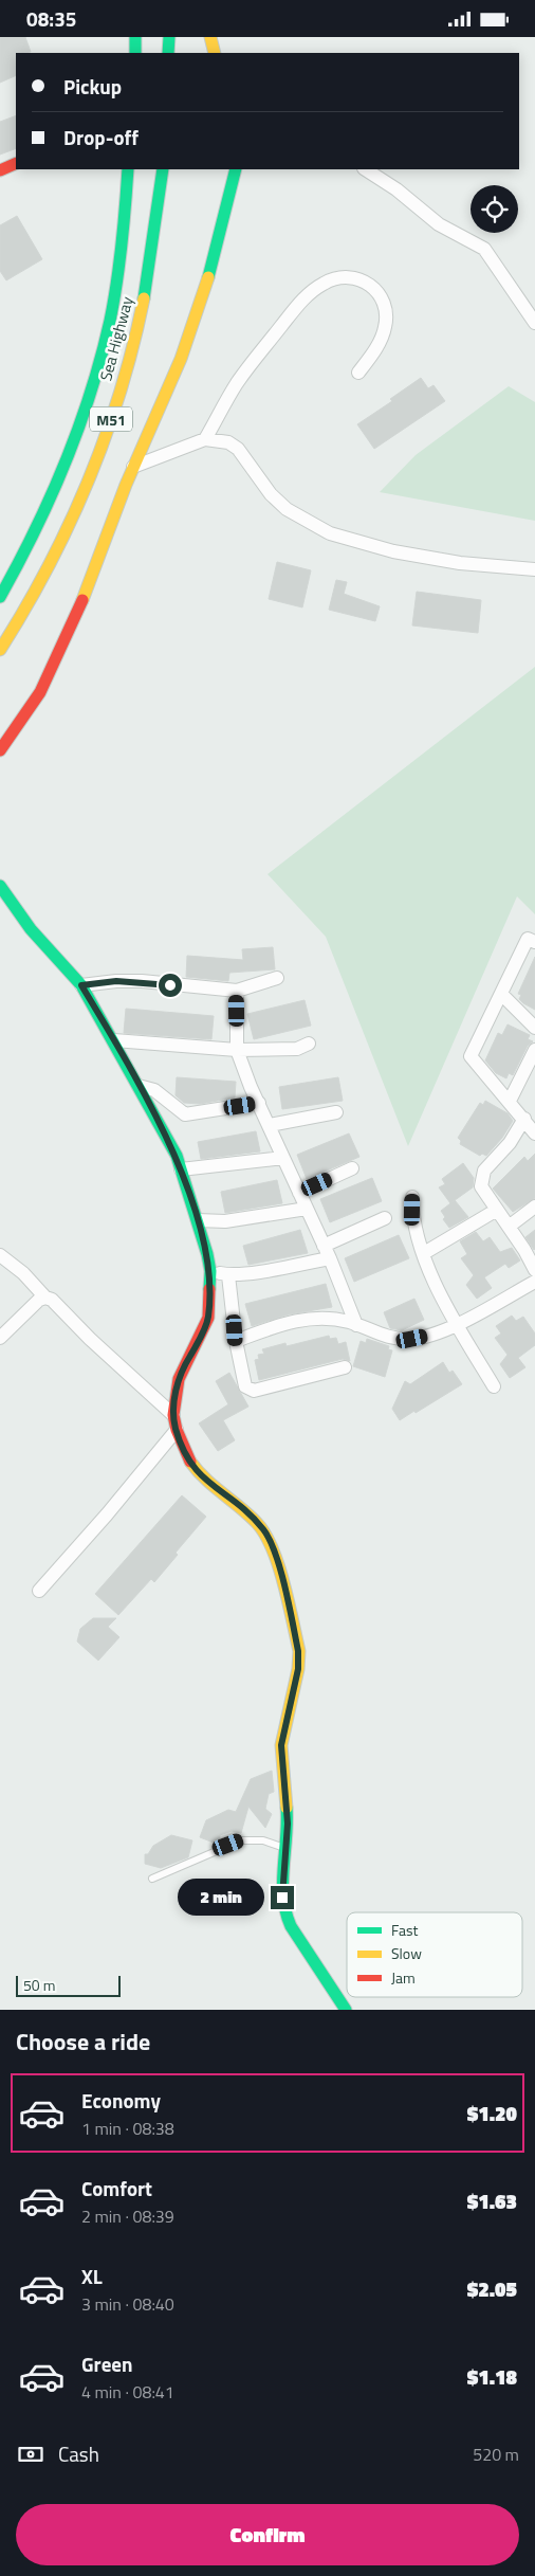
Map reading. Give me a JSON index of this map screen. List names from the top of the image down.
{
  "streets": {
    "main road": ["Sea Highway", "M51"]
  },
  "legend": ["Fast", "Slow", "Jam"],
  "scale_bar": "50 m",
  "page": {
    "status": "08:35",
    "banner": ["Pickup", "Drop-off"],
    "bubble": "2 min",
    "scale": "50 m",
    "heading": "Choose a ride",
    "list": [
      {
        "name": "Economy",
        "note": "1 min · 08:38",
        "value": "$1.20"
      },
      {
        "name": "Comfort",
        "note": "2 min · 08:39",
        "value": "$1.63"
      },
      {
        "name": "XL",
        "note": "3 min · 08:40",
        "value": "$2.05"
      },
      {
        "name": "Green",
        "note": "4 min · 08:41",
        "value": "$1.18"
      }
    ],
    "pay": ["Cash", "520 m"],
    "buttons": "Confirm"
  }
}
